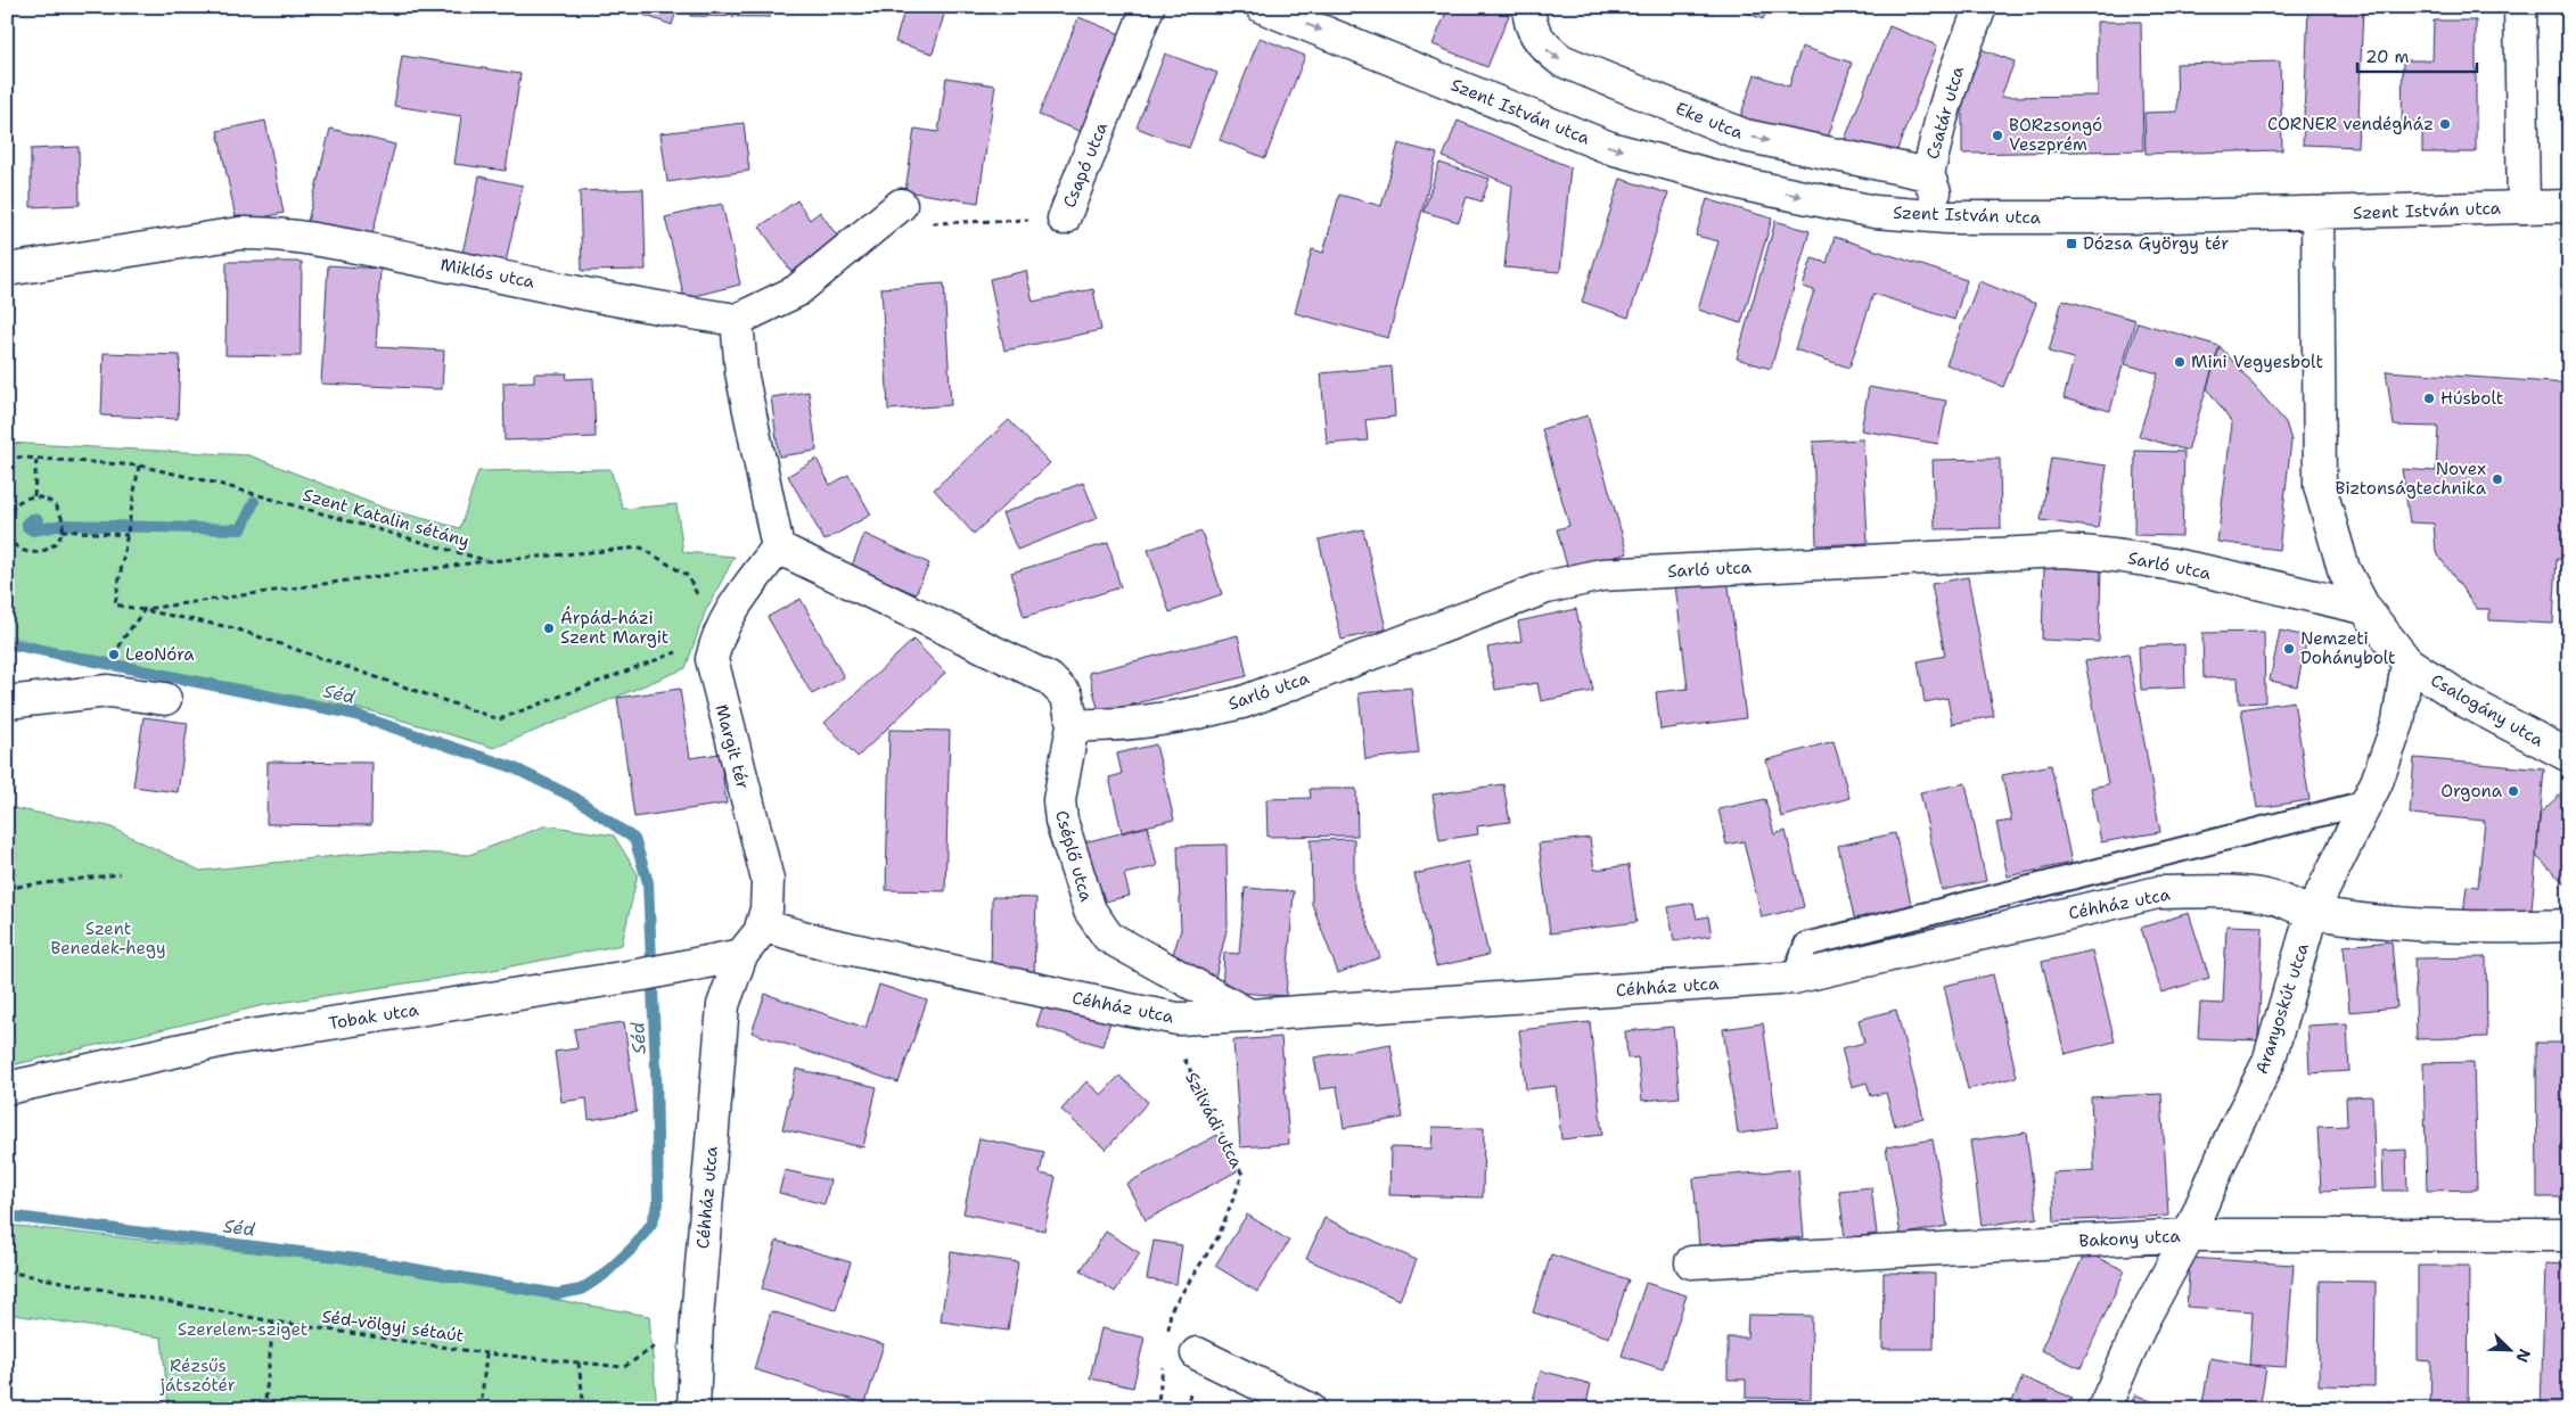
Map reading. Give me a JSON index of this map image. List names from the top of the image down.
{
  "streets": {
    "street": [
      "Szent István utca",
      "Csatár utca",
      "Eke utca",
      "Csapó utca",
      "Miklós utca",
      "Sarló utca",
      "Csalogány utca",
      "Margit tér",
      "Cséplő utca",
      "Céhház utca",
      "Aranyoskút utca",
      "Tobak utca",
      "Bakony utca"
    ],
    "path": ["Szent Katalin sétány", "Szilvádi utca", "Séd-völgyi sétaút"]
  },
  "crossings": [
    ["Szent István utca", "Csatár utca"],
    ["Csatár utca", "Eke utca"],
    ["Szent Katalin sétány", "Margit tér"],
    ["Sarló utca", "Cséplő utca"],
    ["Csalogány utca", "Aranyoskút utca"],
    ["Margit tér", "Cséplő utca"],
    ["Margit tér", "Céhház utca"],
    ["Margit tér", "Tobak utca"],
    ["Cséplő utca", "Céhház utca"],
    ["Céhház utca", "Aranyoskút utca"],
    ["Céhház utca", "Tobak utca"],
    ["Céhház utca", "Szilvádi utca"],
    ["Céhház utca", "Séd-völgyi sétaút"],
    ["Aranyoskút utca", "Bakony utca"]
  ],
  "one_way": ["Szent István utca", "Eke utca"],
  "water": ["Séd"],
  "parks": ["Szent Benedek-hegy", "Szerelem-sziget", "Rézsűs játszótér"],
  "places": {
    "other": [
      "CORNER vendégház",
      "BORzsongó Veszprém",
      "Mini Vegyesbolt",
      "Húsbolt",
      "Novex Biztonságtechnika",
      "Árpád-házi Szent Margit",
      "Nemzeti Dohánybolt",
      "LeoNóra",
      "Orgona"
    ],
    "transit": ["Dózsa György tér"]
  },
  "scale_bar": "20 m",
  "north": "bottom right"
}
